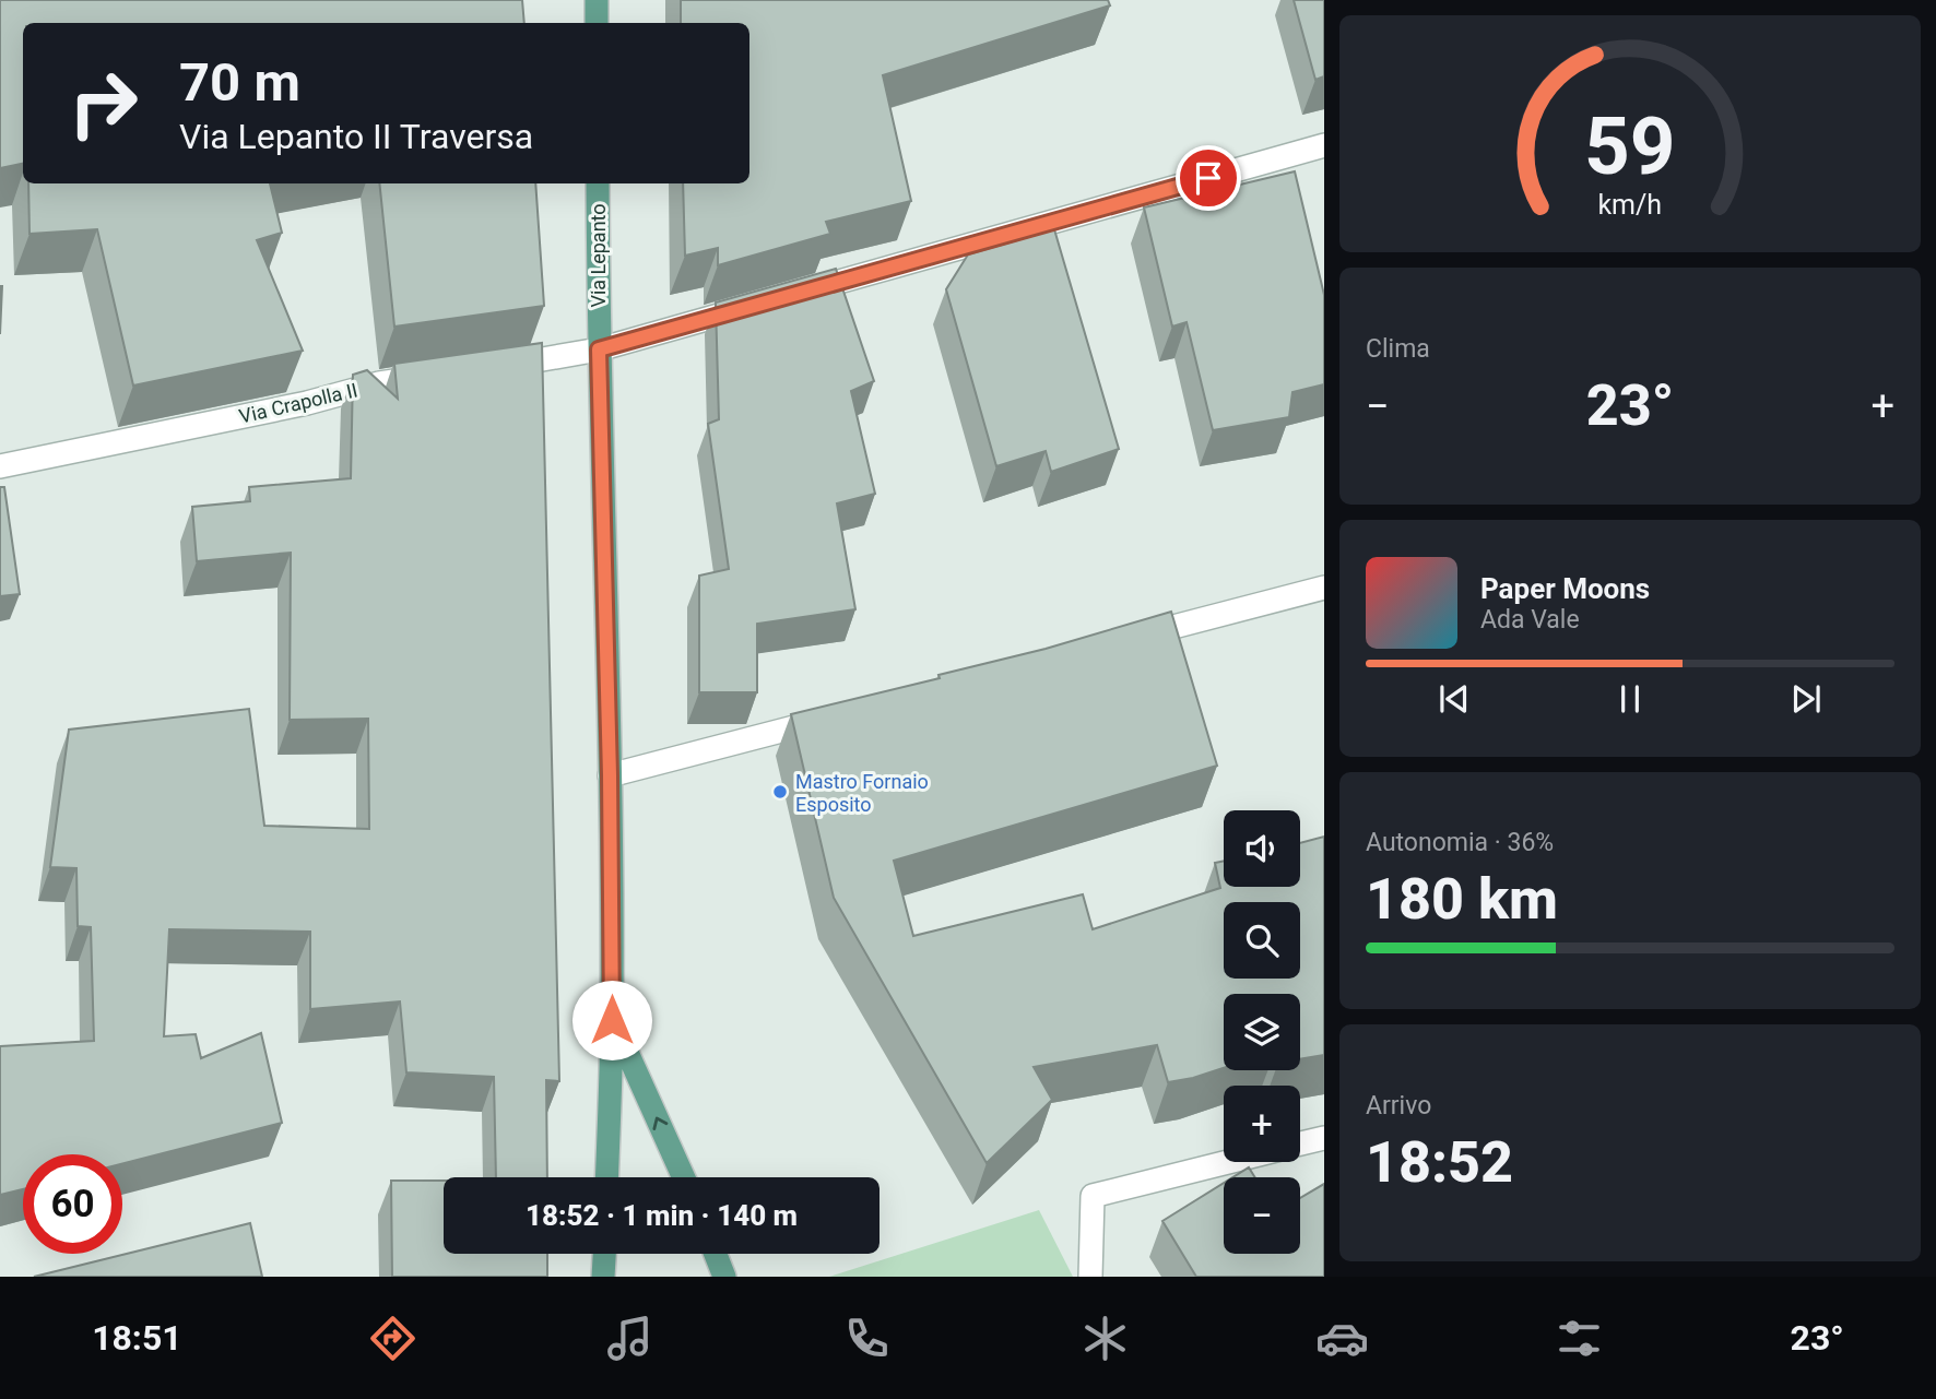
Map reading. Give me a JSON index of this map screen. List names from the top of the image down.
{
  "streets": {
    "main road": ["Via Lepanto"],
    "street": ["Via Crapolla II"]
  },
  "places": ["Mastro Fornaio Esposito"],
  "page": {
    "turn": ["70 m", "Via Lepanto II Traversa"],
    "tile": [
      "Clima",
      ["Autonomia · 36%", "180 km"],
      ["Arrivo", "18:52"]
    ],
    "heat": ["−", "23°", "+"],
    "song": ["Paper Moons", "Ada Vale"],
    "map_buttons": ["+", "−"],
    "limit": "60",
    "trip": "18:52 · 1 min · 140 m",
    "tabs": ["18:51", "23°"],
    "gauge": ["59", "km/h"]
  }
}
